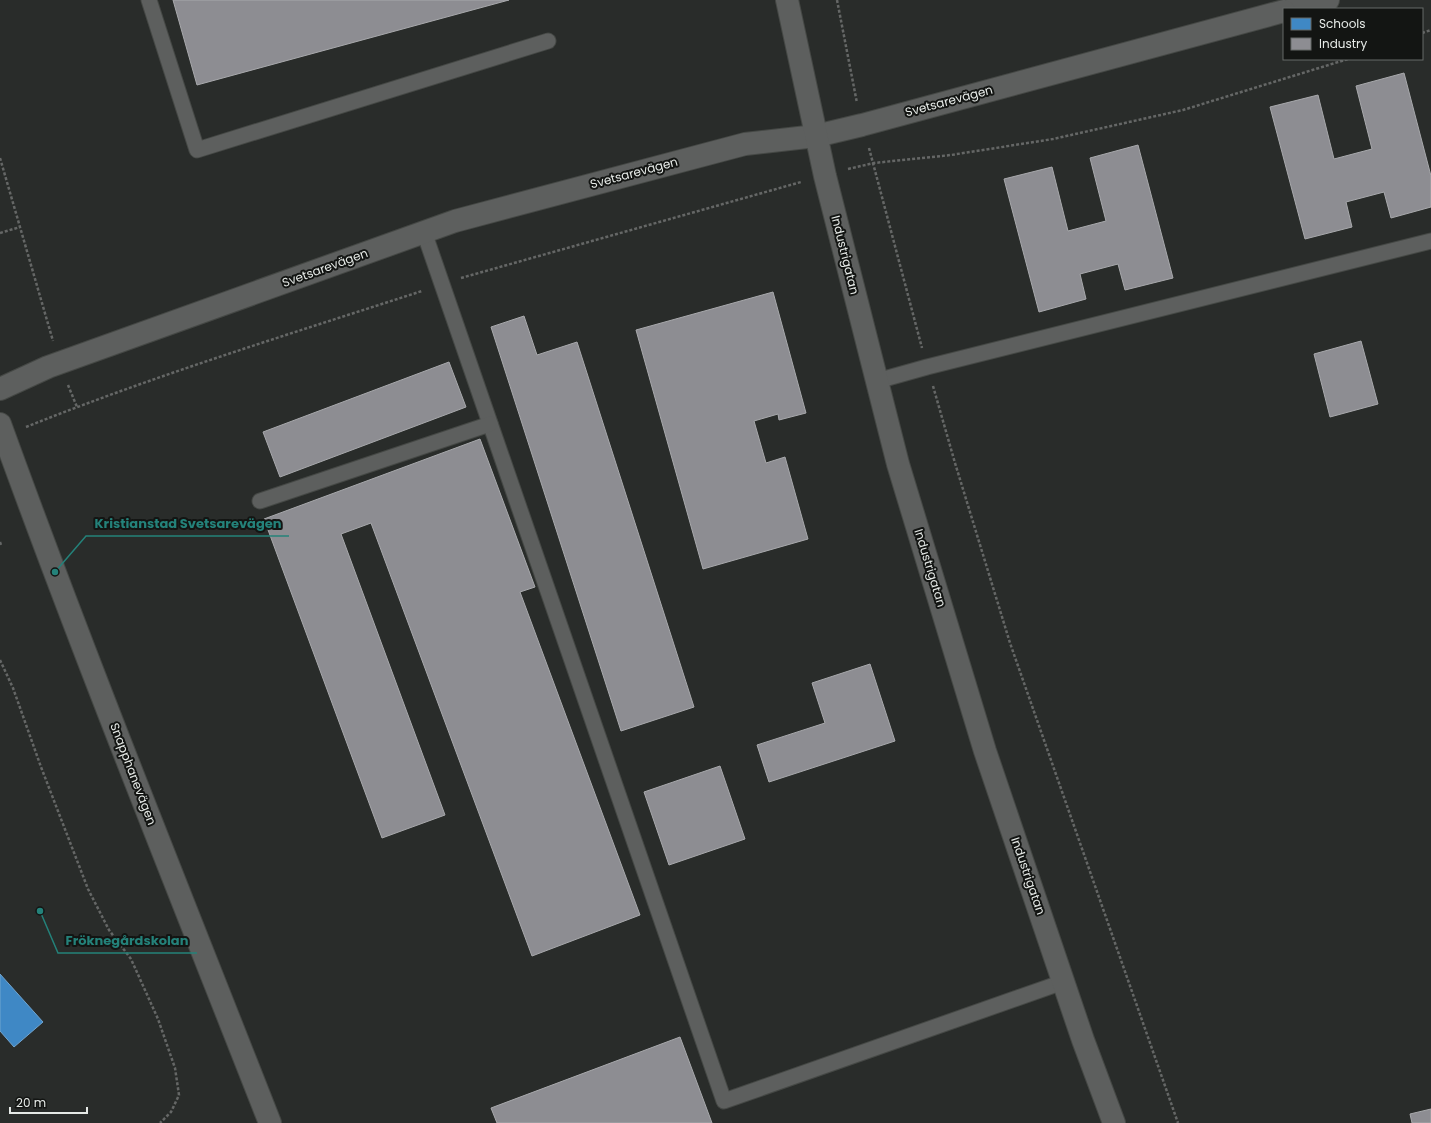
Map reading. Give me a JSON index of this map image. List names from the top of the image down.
{
  "streets": {
    "street": ["Svetsarevägen", "Industrigatan", "Snapphanevägen"]
  },
  "crossings": [
    ["Svetsarevägen", "Industrigatan"]
  ],
  "places": ["Kristianstad Svetsarevägen", "Fröknegårdskolan"],
  "legend": ["Schools", "Industry"],
  "scale_bar": "20 m"
}
